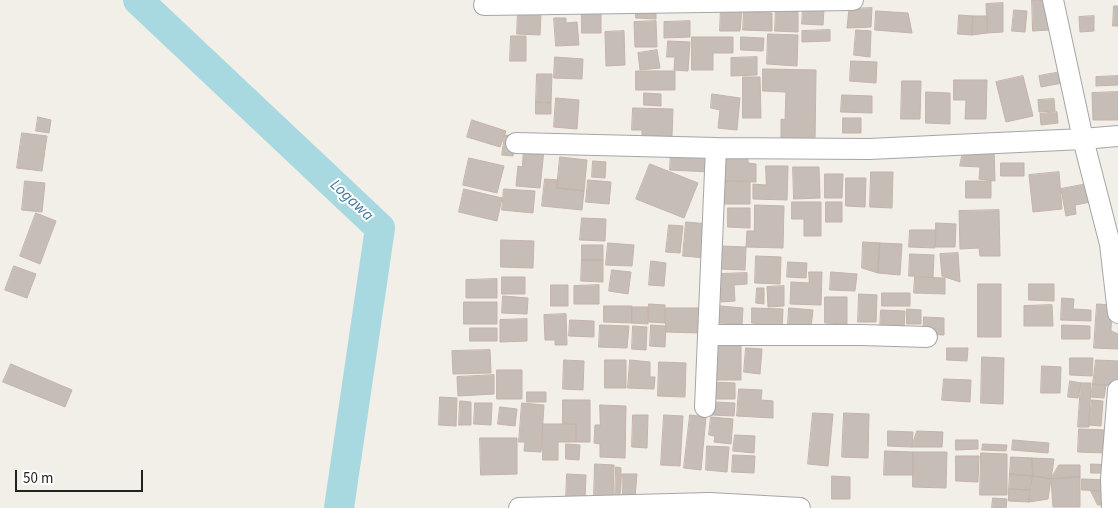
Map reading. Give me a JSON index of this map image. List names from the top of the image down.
{
  "water": ["Logawa"],
  "scale_bar": "50 m"
}
